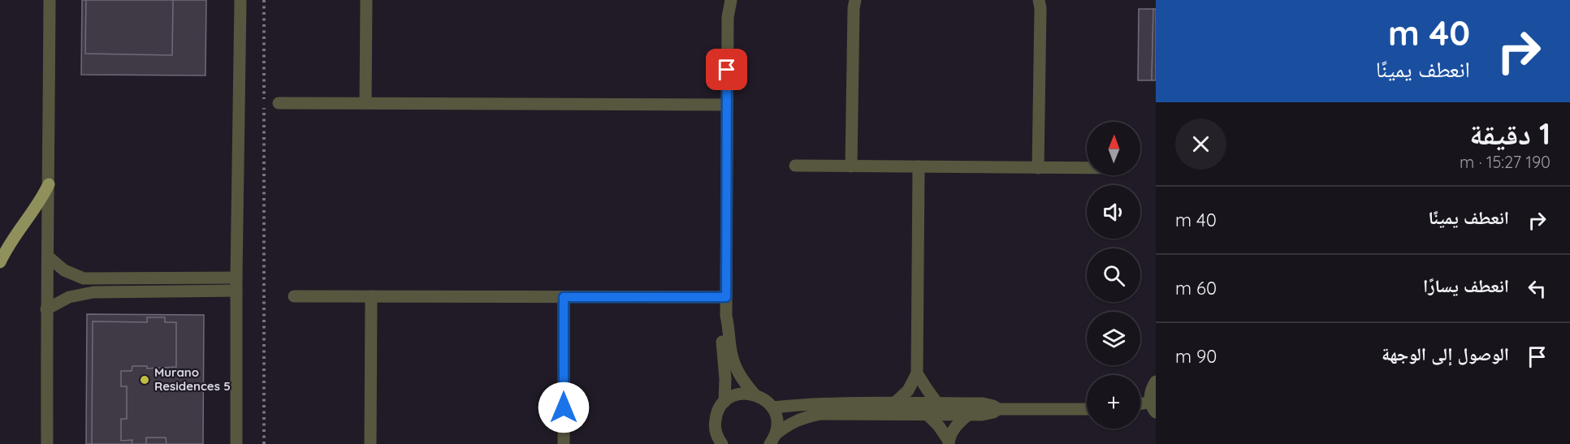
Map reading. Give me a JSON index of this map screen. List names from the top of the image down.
{
  "places": ["Murano Residences 5"],
  "north": "top",
  "page": {
    "turn": ["40 m", "انعطف يمينًا"],
    "heading": ["1 دقيقة", "190 m · 15:27"],
    "map_buttons": "+",
    "list": [
      {
        "name": "انعطف يمينًا",
        "value": "40 m"
      },
      {
        "name": "انعطف يسارًا",
        "value": "60 m"
      },
      {
        "name": "الوصول إلى الوجهة",
        "value": "90 m"
      }
    ]
  }
}
